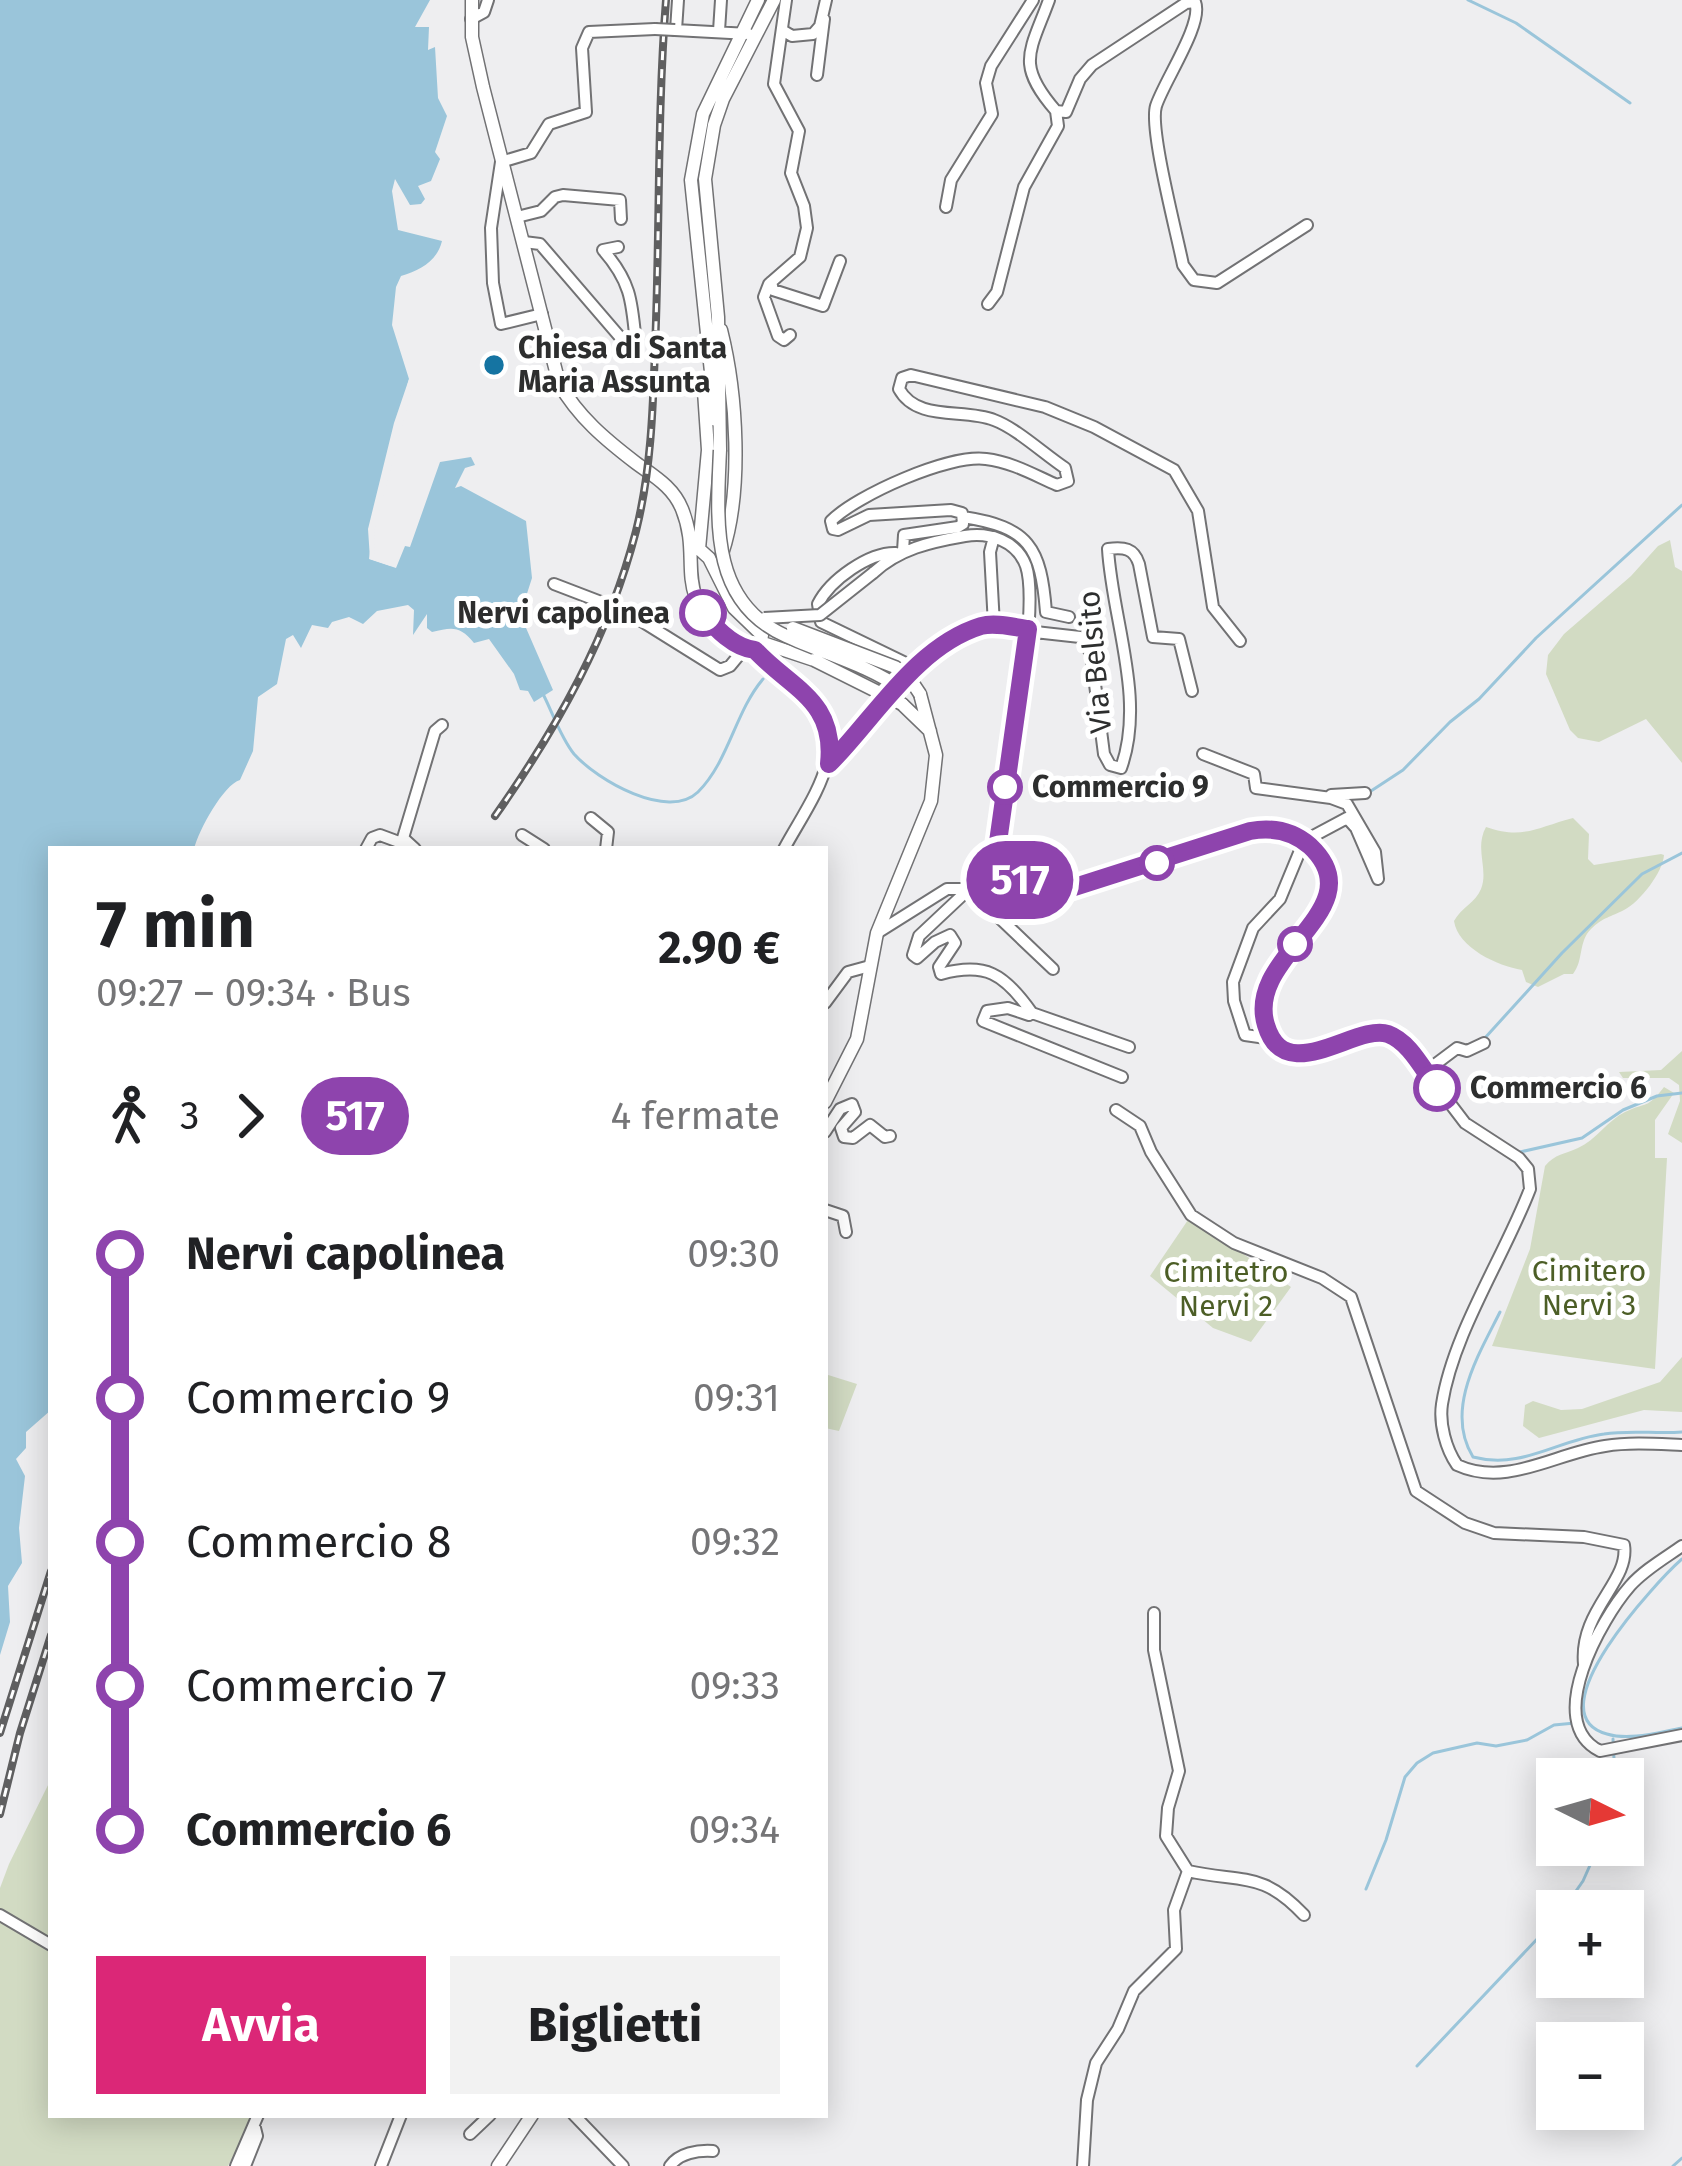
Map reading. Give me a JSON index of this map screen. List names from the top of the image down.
{
  "streets": {
    "street": ["Via Belsito"]
  },
  "parks": ["Cimitero Nervi 3", "Cimitetro Nervi 2"],
  "places": [
    "Chiesa di Santa Maria Assunta",
    "Nervi capolinea",
    "Commercio 9",
    "Commercio 6"
  ],
  "lines": ["bus line 517"],
  "north": "right",
  "page": {
    "on_map": "517",
    "heading": ["7 min", "09:27 – 09:34 · Bus", "2.90 €"],
    "legs": ["3", "517", "4 fermate"],
    "list": [
      {
        "name": "Nervi capolinea",
        "value": "09:30"
      },
      {
        "name": "Commercio 9",
        "value": "09:31"
      },
      {
        "name": "Commercio 8",
        "value": "09:32"
      },
      {
        "name": "Commercio 7",
        "value": "09:33"
      },
      {
        "name": "Commercio 6",
        "value": "09:34"
      }
    ],
    "map_buttons": ["+", "−"],
    "buttons": ["Avvia", "Biglietti"]
  }
}
